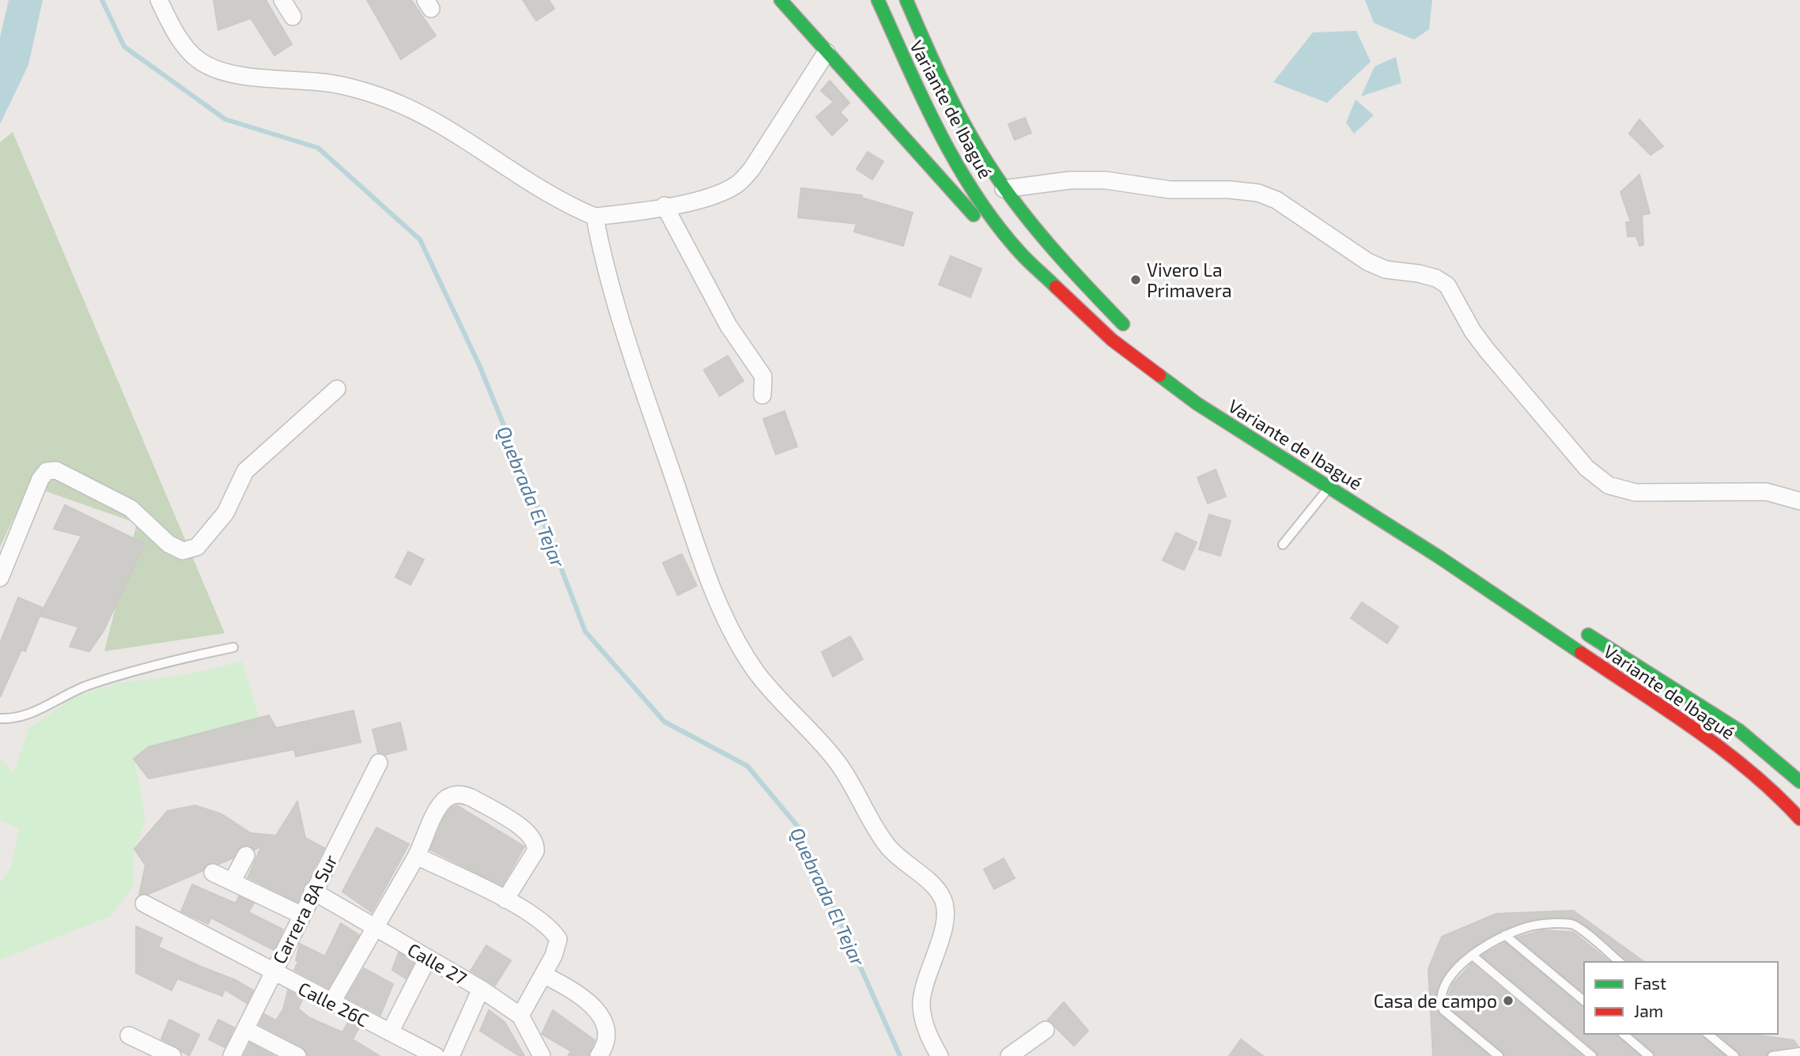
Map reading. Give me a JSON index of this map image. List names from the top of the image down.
{
  "streets": {
    "highway": ["Variante de Ibagué"],
    "street": ["Carrera 8A Sur", "Calle 27", "Calle 26C"]
  },
  "crossings": [
    ["Carrera 8A Sur", "Calle 27"],
    ["Carrera 8A Sur", "Calle 26C"]
  ],
  "water": ["Quebrada El Tejar"],
  "places": ["Vivero La Primavera", "Casa de campo"],
  "legend": ["Fast", "Jam"]
}
